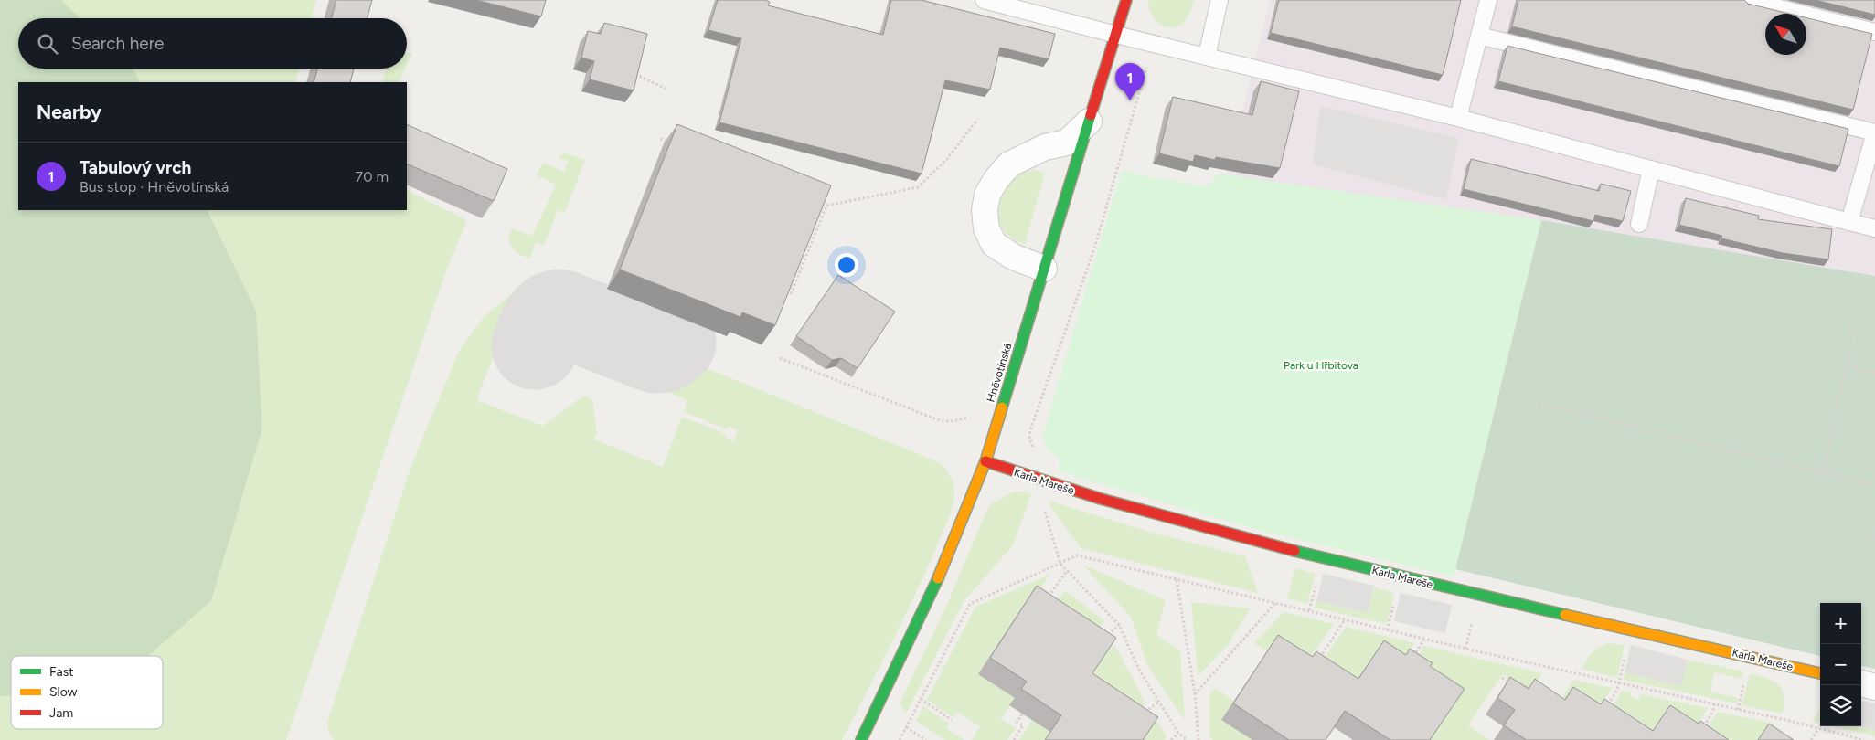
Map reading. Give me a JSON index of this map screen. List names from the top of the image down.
{
  "streets": {
    "street": ["Hněvotínská", "Karla Mareše"]
  },
  "crossings": [
    ["Hněvotínská", "Karla Mareše"]
  ],
  "parks": ["Park u Hřbitova"],
  "legend": ["Fast", "Slow", "Jam"],
  "north": "top left",
  "page": {
    "search": "Search here",
    "pins": "1",
    "heading": "Nearby",
    "list": [
      {
        "mark": "1",
        "name": "Tabulový vrch",
        "note": "Bus stop · Hněvotínská",
        "value": "70 m"
      }
    ],
    "map_buttons": ["+", "−"]
  }
}
